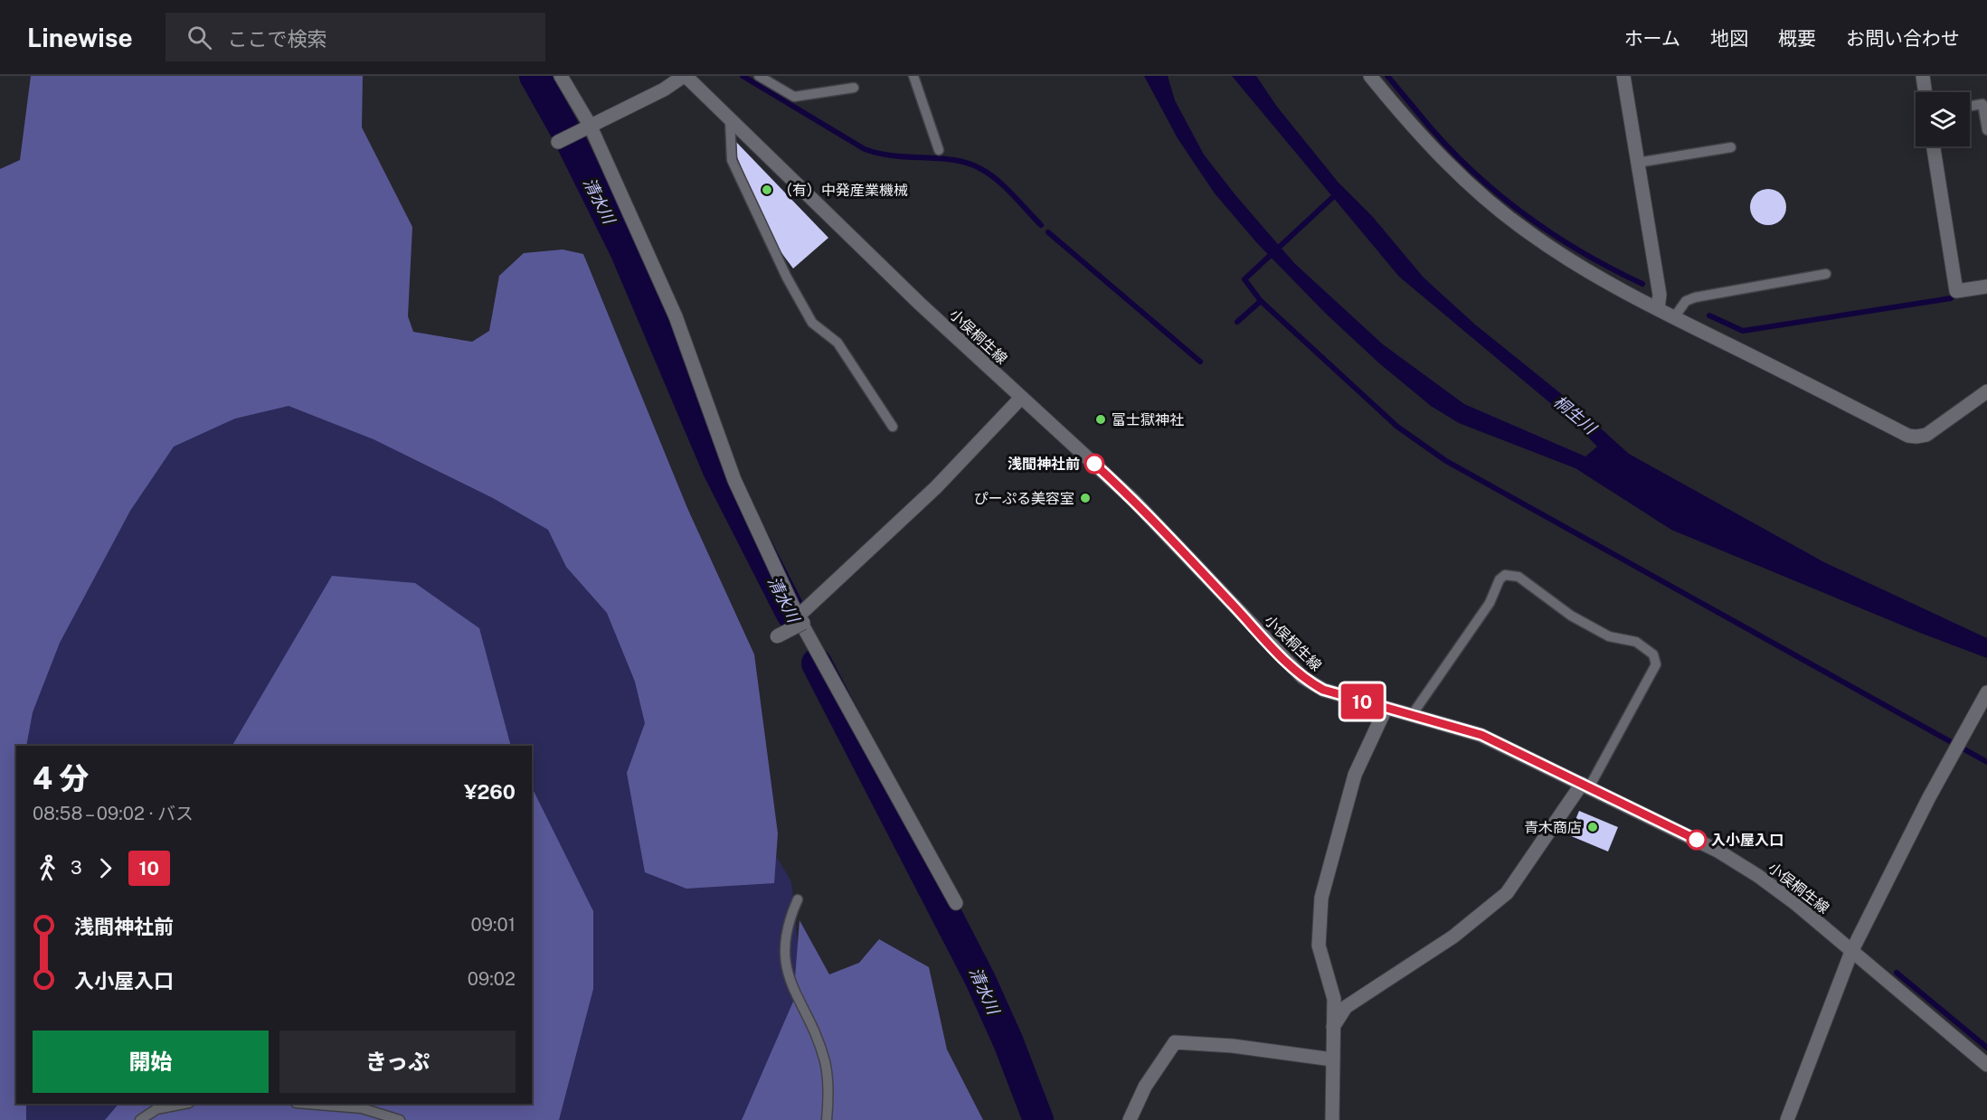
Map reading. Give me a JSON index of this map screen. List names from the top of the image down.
{
  "streets": {
    "street": ["小俣桐生線"]
  },
  "water": ["清水川", "桐生川"],
  "places": [
    "（有）中発産業機械",
    "富士獄神社",
    "浅間神社前",
    "ぴーぷる美容室",
    "青木商店",
    "入小屋入口"
  ],
  "lines": ["bus line 10"],
  "page": {
    "header": "Linewise",
    "search": "ここで検索",
    "nav": [
      "ホーム",
      "地図",
      "概要",
      "お問い合わせ"
    ],
    "on_map": "10",
    "heading": ["4 分", "08:58 – 09:02 · バス", "¥260"],
    "legs": ["3", "10"],
    "list": [
      {
        "name": "浅間神社前",
        "value": "09:01"
      },
      {
        "name": "入小屋入口",
        "value": "09:02"
      }
    ],
    "buttons": ["開始", "きっぷ"]
  }
}
